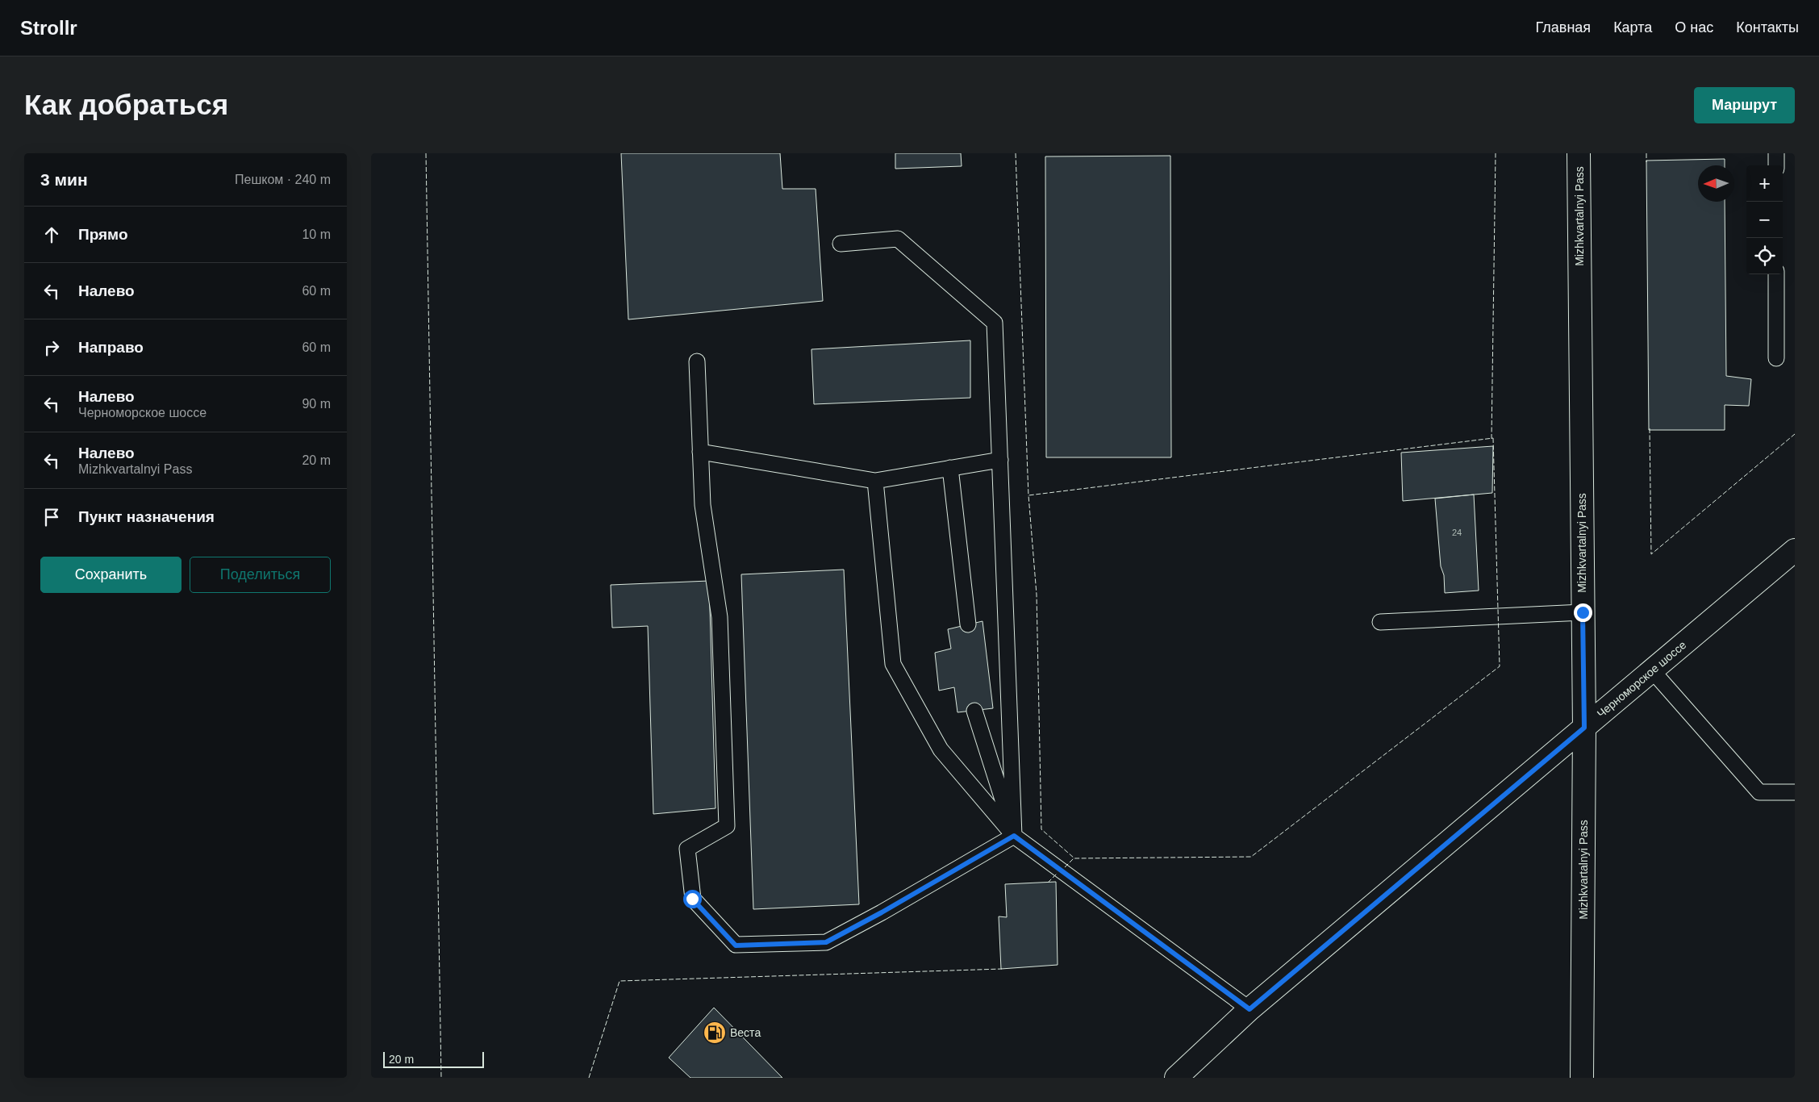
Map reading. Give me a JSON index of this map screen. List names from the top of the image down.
{
  "streets": {
    "main road": ["Mizhkvartalnyi Pass", "Черноморское шоссе"]
  },
  "crossings": [
    ["Mizhkvartalnyi Pass", "Черноморское шоссе"]
  ],
  "places": {
    "fuel station": ["Веста"]
  },
  "house_numbers": ["24"],
  "scale_bar": "20 m",
  "north": "left",
  "page": {
    "header": "Strollr",
    "nav": [
      "Главная",
      "Карта",
      "О нас",
      "Контакты"
    ],
    "buttons": [
      "Маршрут",
      ["Сохранить", "Поделиться"]
    ],
    "title": "Как добраться",
    "heading": ["3 мин", "Пешком · 240 m"],
    "map_buttons": ["+", "−"],
    "list": [
      ["Прямо", "10 m"],
      ["Налево", "60 m"],
      ["Направо", "60 m"],
      ["Налево", "Черноморское шоссе", "90 m"],
      ["Налево", "Mizhkvartalnyi Pass", "20 m"],
      "Пункт назначения"
    ],
    "scale": "20 m"
  }
}
